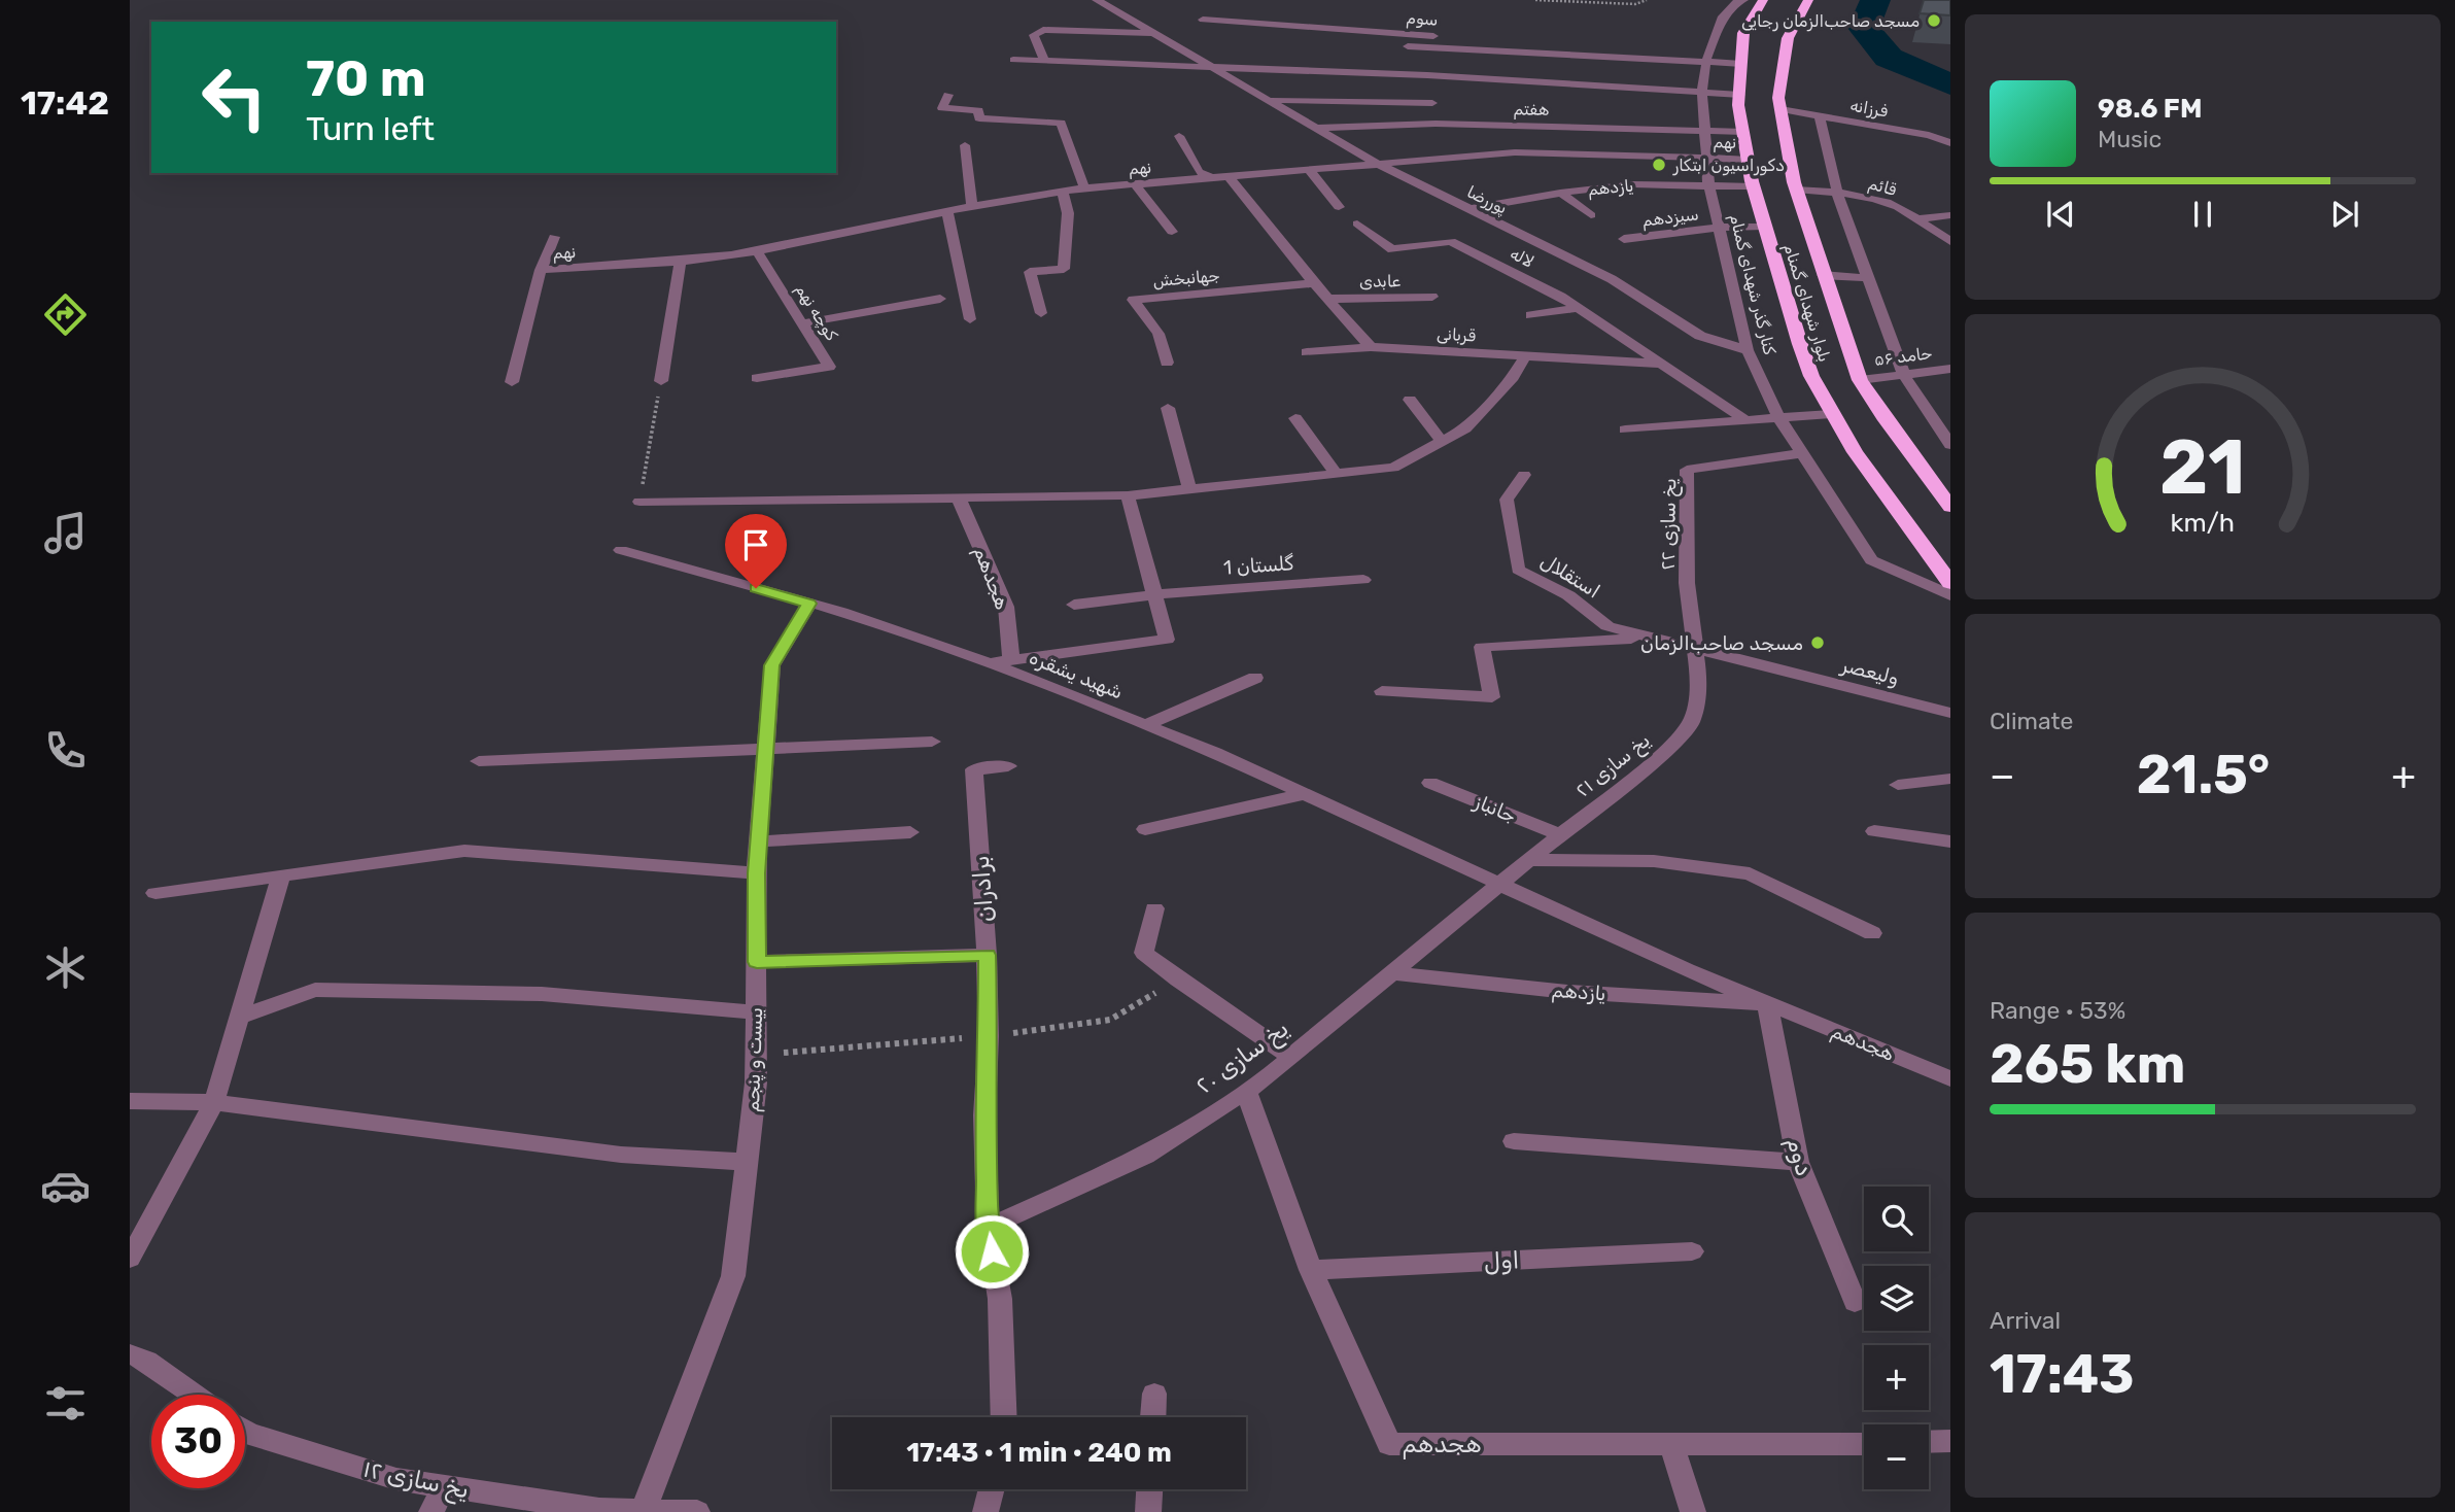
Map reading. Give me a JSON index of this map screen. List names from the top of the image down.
{
  "streets": {
    "highway": ["بلوار شهدای گمنام"],
    "street": [
      "سوم",
      "فرزانه",
      "هفتم",
      "نهم",
      "قائم",
      "یازدهم",
      "پوررضا",
      "سیزدهم",
      "لاله",
      "جهانبخش",
      "عابدی",
      "کنار گذر شهدای گمنام",
      "کوچه نهم",
      "قربانی",
      "حامد ۵۶",
      "یخ سازی ۲۲",
      "گلستان 1",
      "استقلال",
      "هجدهم",
      "ولیعصر",
      "شهید یشقره",
      "یخ سازی ۲۱",
      "جانباز",
      "برادران",
      "یخ سازی ۲۰",
      "بیست و پنجم",
      "دوم",
      "اول",
      "یخ سازی ۱۲"
    ]
  },
  "crossings": [
    ["سوم", "کنار گذر شهدای گمنام"],
    ["سوم", "بلوار شهدای گمنام"],
    ["فرزانه", "پوررضا"],
    ["فرزانه", "بلوار شهدای گمنام"],
    ["هفتم", "پوررضا"],
    ["هفتم", "کنار گذر شهدای گمنام"],
    ["هفتم", "بلوار شهدای گمنام"],
    ["نهم", "پوررضا"],
    ["نهم", "کنار گذر شهدای گمنام"],
    ["نهم", "بلوار شهدای گمنام"],
    ["نهم", "کوچه نهم"],
    ["قائم", "بلوار شهدای گمنام"],
    ["یازدهم", "پوررضا"],
    ["یازدهم", "کنار گذر شهدای گمنام"],
    ["یازدهم", "بلوار شهدای گمنام"],
    ["یازدهم", "هجدهم"],
    ["یازدهم", "یخ سازی ۲۰"],
    ["یازدهم", "دوم"],
    ["پوررضا", "کنار گذر شهدای گمنام"],
    ["پوررضا", "بلوار شهدای گمنام"],
    ["سیزدهم", "کنار گذر شهدای گمنام"],
    ["سیزدهم", "بلوار شهدای گمنام"],
    ["لاله", "قربانی"],
    ["کنار گذر شهدای گمنام", "یخ سازی ۲۲"],
    ["بلوار شهدای گمنام", "حامد ۵۶"],
    ["یخ سازی ۲۲", "استقلال"],
    ["یخ سازی ۲۲", "ولیعصر"],
    ["یخ سازی ۲۲", "یخ سازی ۲۱"],
    ["استقلال", "ولیعصر"],
    ["استقلال", "یخ سازی ۲۱"],
    ["هجدهم", "شهید یشقره"],
    ["هجدهم", "یخ سازی ۲۱"],
    ["هجدهم", "یخ سازی ۲۰"],
    ["هجدهم", "دوم"],
    ["هجدهم", "اول"],
    ["ولیعصر", "یخ سازی ۲۱"],
    ["شهید یشقره", "یخ سازی ۲۱"],
    ["شهید یشقره", "یخ سازی ۲۰"],
    ["شهید یشقره", "بیست و پنجم"],
    ["یخ سازی ۲۱", "جانباز"],
    ["یخ سازی ۲۱", "یخ سازی ۲۰"],
    ["برادران", "یخ سازی ۲۰"],
    ["بیست و پنجم", "یخ سازی ۱۲"]
  ],
  "places": ["مسجد صاحب‌الزمان رجایی", "دکوراسیون ابتکار", "مسجد صاحب‌الزمان"],
  "page": {
    "tabs": "17:42",
    "turn": ["70 m", "Turn left"],
    "song": ["98.6 FM", "Music"],
    "tile": [
      "Climate",
      ["Range · 53%", "265 km"],
      ["Arrival", "17:43"]
    ],
    "heat": ["−", "21.5°", "+"],
    "map_buttons": ["+", "−"],
    "limit": "30",
    "trip": "17:43 · 1 min · 240 m",
    "gauge": ["21", "km/h"]
  }
}
